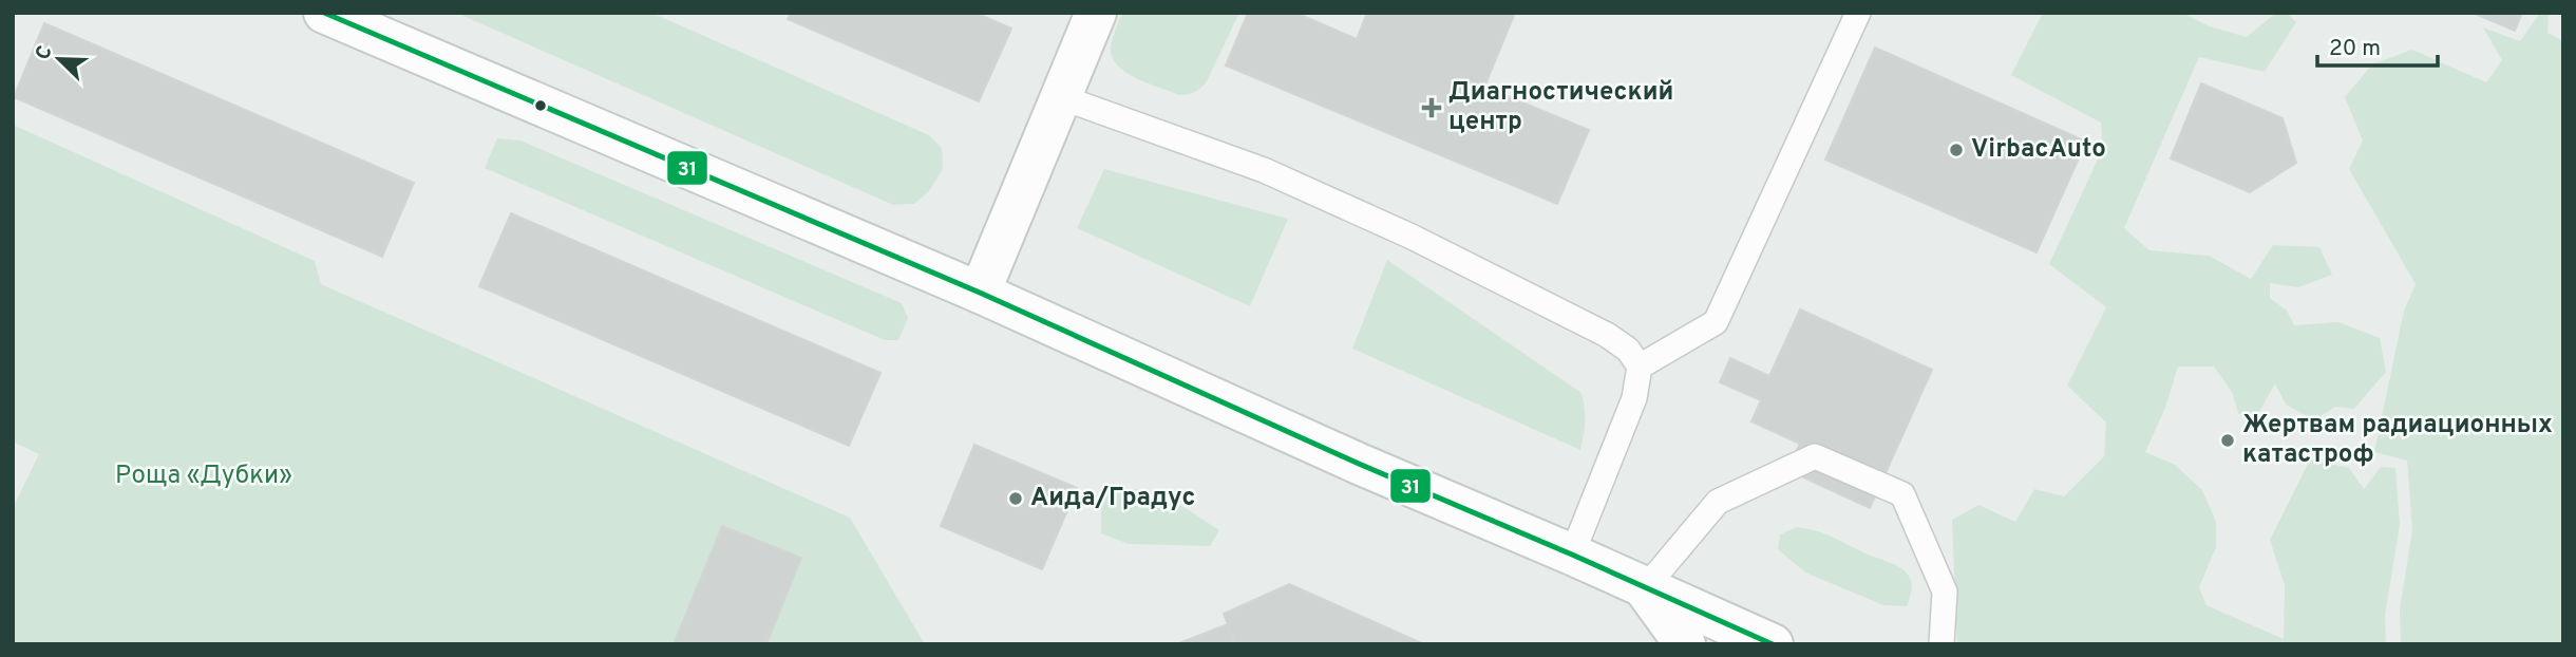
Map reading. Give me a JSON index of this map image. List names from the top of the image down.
{
  "parks": ["Роща «Дубки»"],
  "places": {
    "health": ["Диагностический центр"],
    "other": ["VirbacAuto", "Жертвам радиационных катастроф", "Аида/Градус"]
  },
  "lines": ["transit line 31"],
  "scale_bar": "20 m",
  "north": "top left"
}
